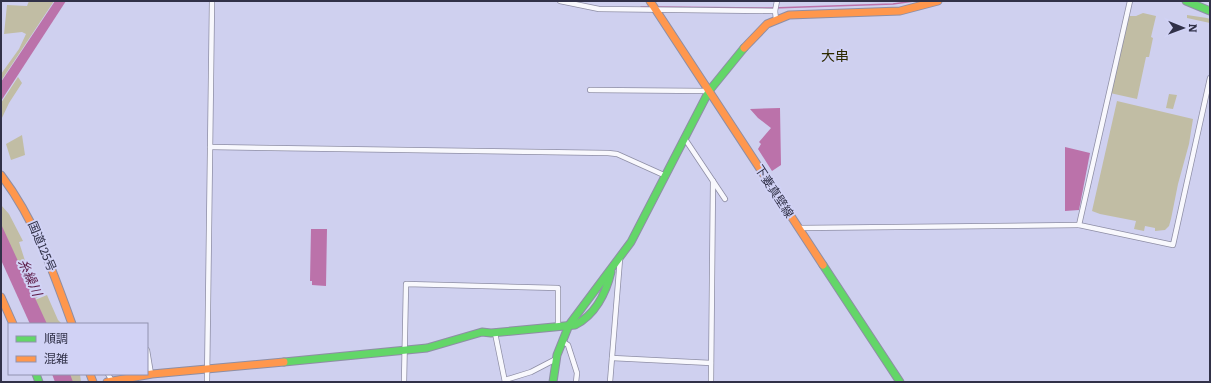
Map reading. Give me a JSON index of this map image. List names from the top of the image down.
{
  "streets": {
    "main road": ["下妻真壁線", "国道125号"]
  },
  "districts": ["大串"],
  "water": ["糸繰川"],
  "legend": ["順調", "混雑"],
  "north": "right"
}
